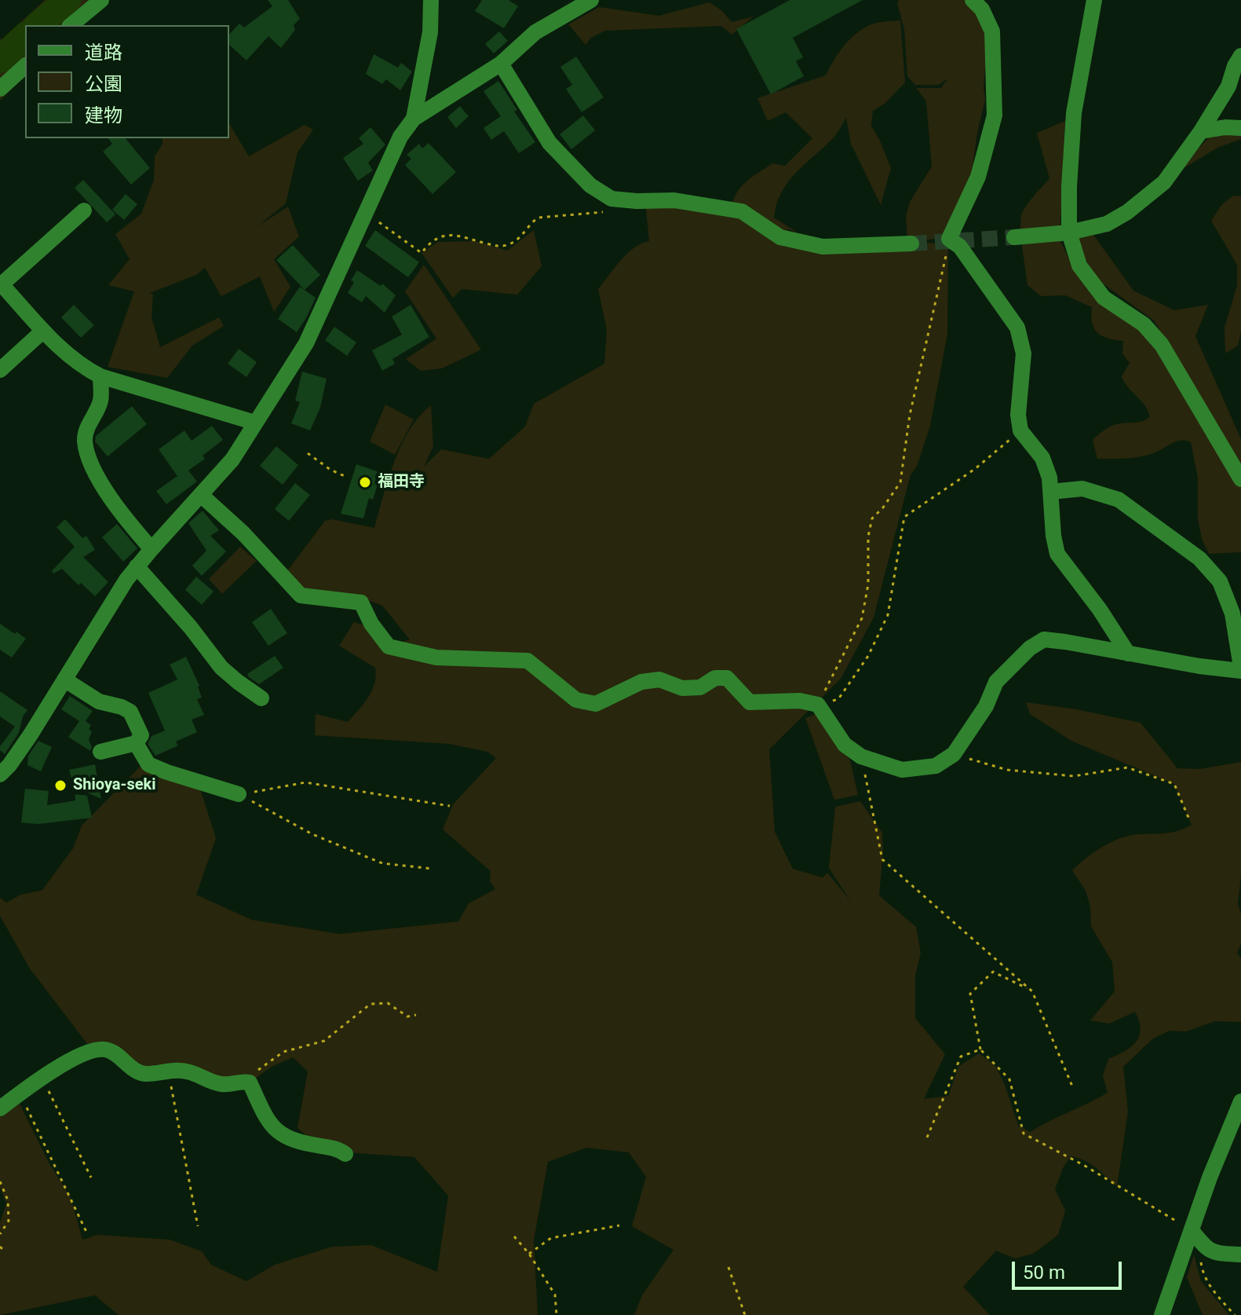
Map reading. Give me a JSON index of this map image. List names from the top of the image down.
{
  "places": ["福田寺", "Shioya-seki"],
  "legend": ["道路", "公園", "建物"],
  "scale_bar": "50 m"
}
